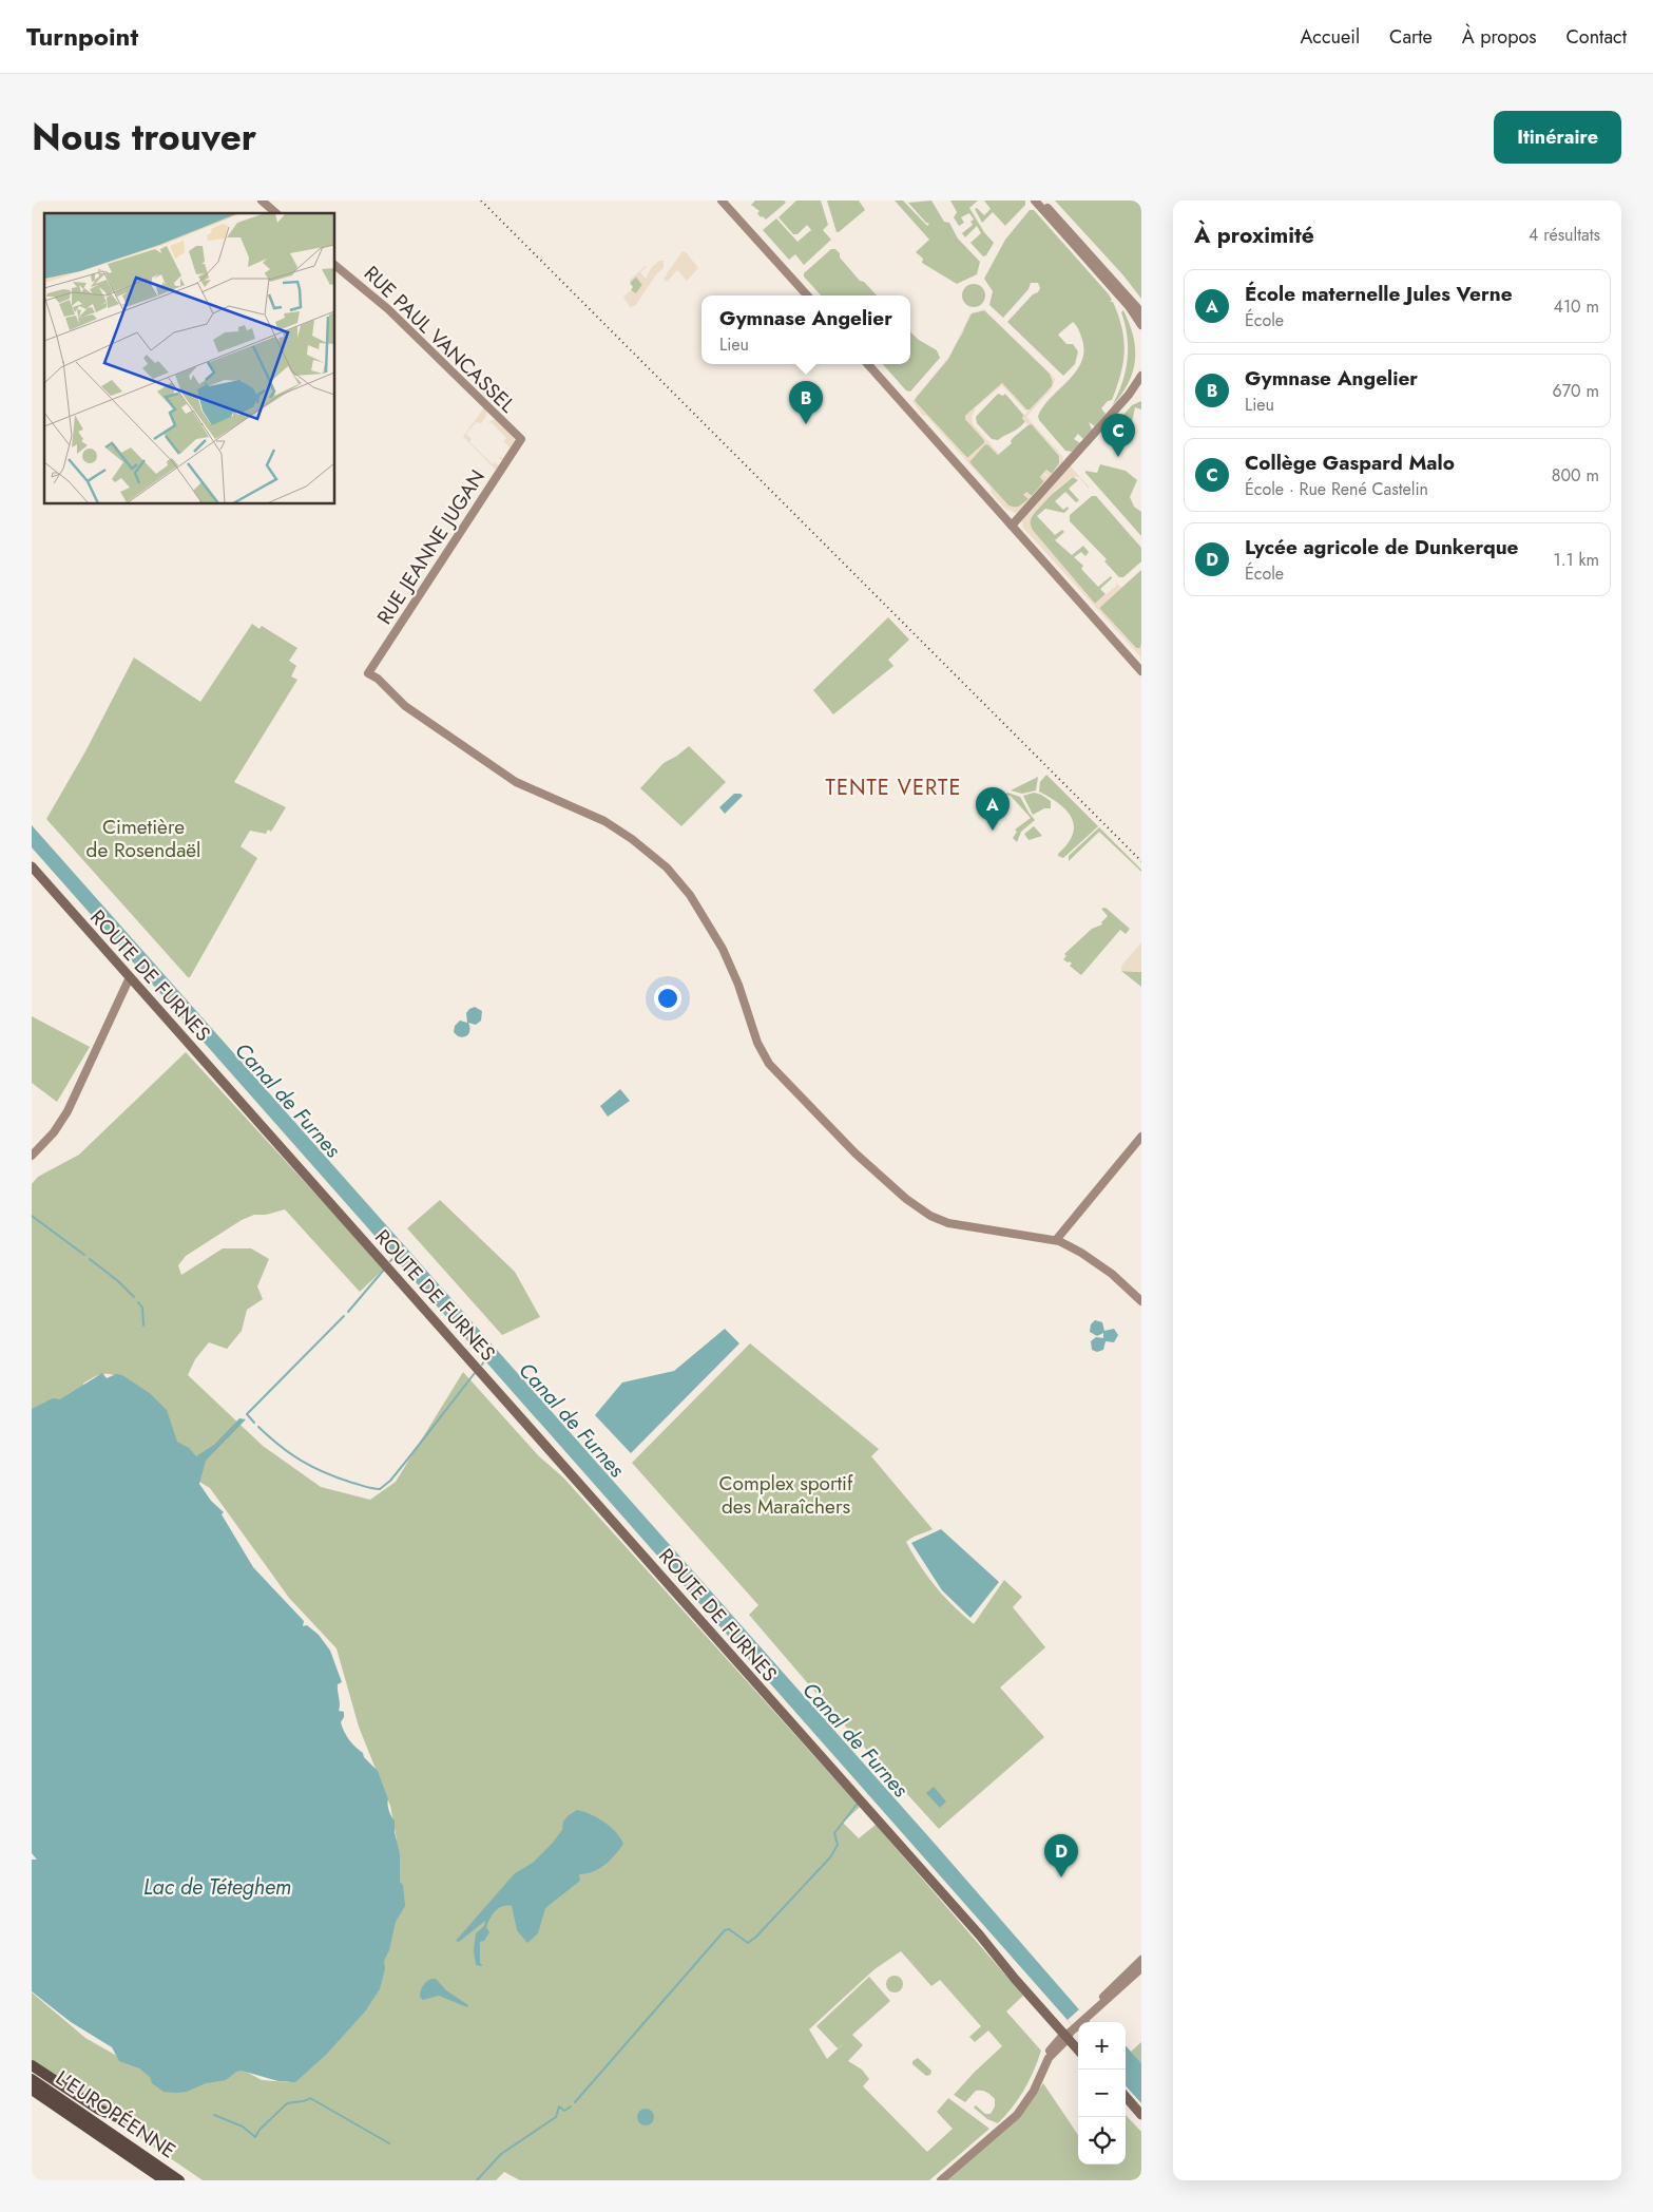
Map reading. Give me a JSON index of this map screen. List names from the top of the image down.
{
  "streets": {
    "highway": ["L'EUROPÉENNE"],
    "main road": ["ROUTE DE FURNES"],
    "street": ["RUE PAUL VANCASSEL", "RUE JEANNE JUGAN"]
  },
  "crossings": [
    ["RUE PAUL VANCASSEL", "RUE JEANNE JUGAN"]
  ],
  "districts": ["TENTE VERTE"],
  "water": ["Canal de Furnes", "Lac de Téteghem"],
  "parks": ["Cimetière de Rosendaël", "Complex sportif des Maraîchers"],
  "page": {
    "header": "Turnpoint",
    "nav": [
      "Accueil",
      "Carte",
      "À propos",
      "Contact"
    ],
    "title": "Nous trouver",
    "buttons": "Itinéraire",
    "heading": ["À proximité", "4 résultats"],
    "list": [
      {
        "mark": "A",
        "name": "École maternelle Jules Verne",
        "note": "École",
        "value": "410 m"
      },
      {
        "mark": "B",
        "name": "Gymnase Angelier",
        "note": "Lieu",
        "value": "670 m"
      },
      {
        "mark": "C",
        "name": "Collège Gaspard Malo",
        "note": "École · Rue René Castelin",
        "value": "800 m"
      },
      {
        "mark": "D",
        "name": "Lycée agricole de Dunkerque",
        "note": "École",
        "value": "1.1 km"
      }
    ],
    "popup": ["Gymnase Angelier", "Lieu"],
    "pins": [
      "B",
      "C",
      "A",
      "D"
    ],
    "map_buttons": ["+", "−"]
  }
}
